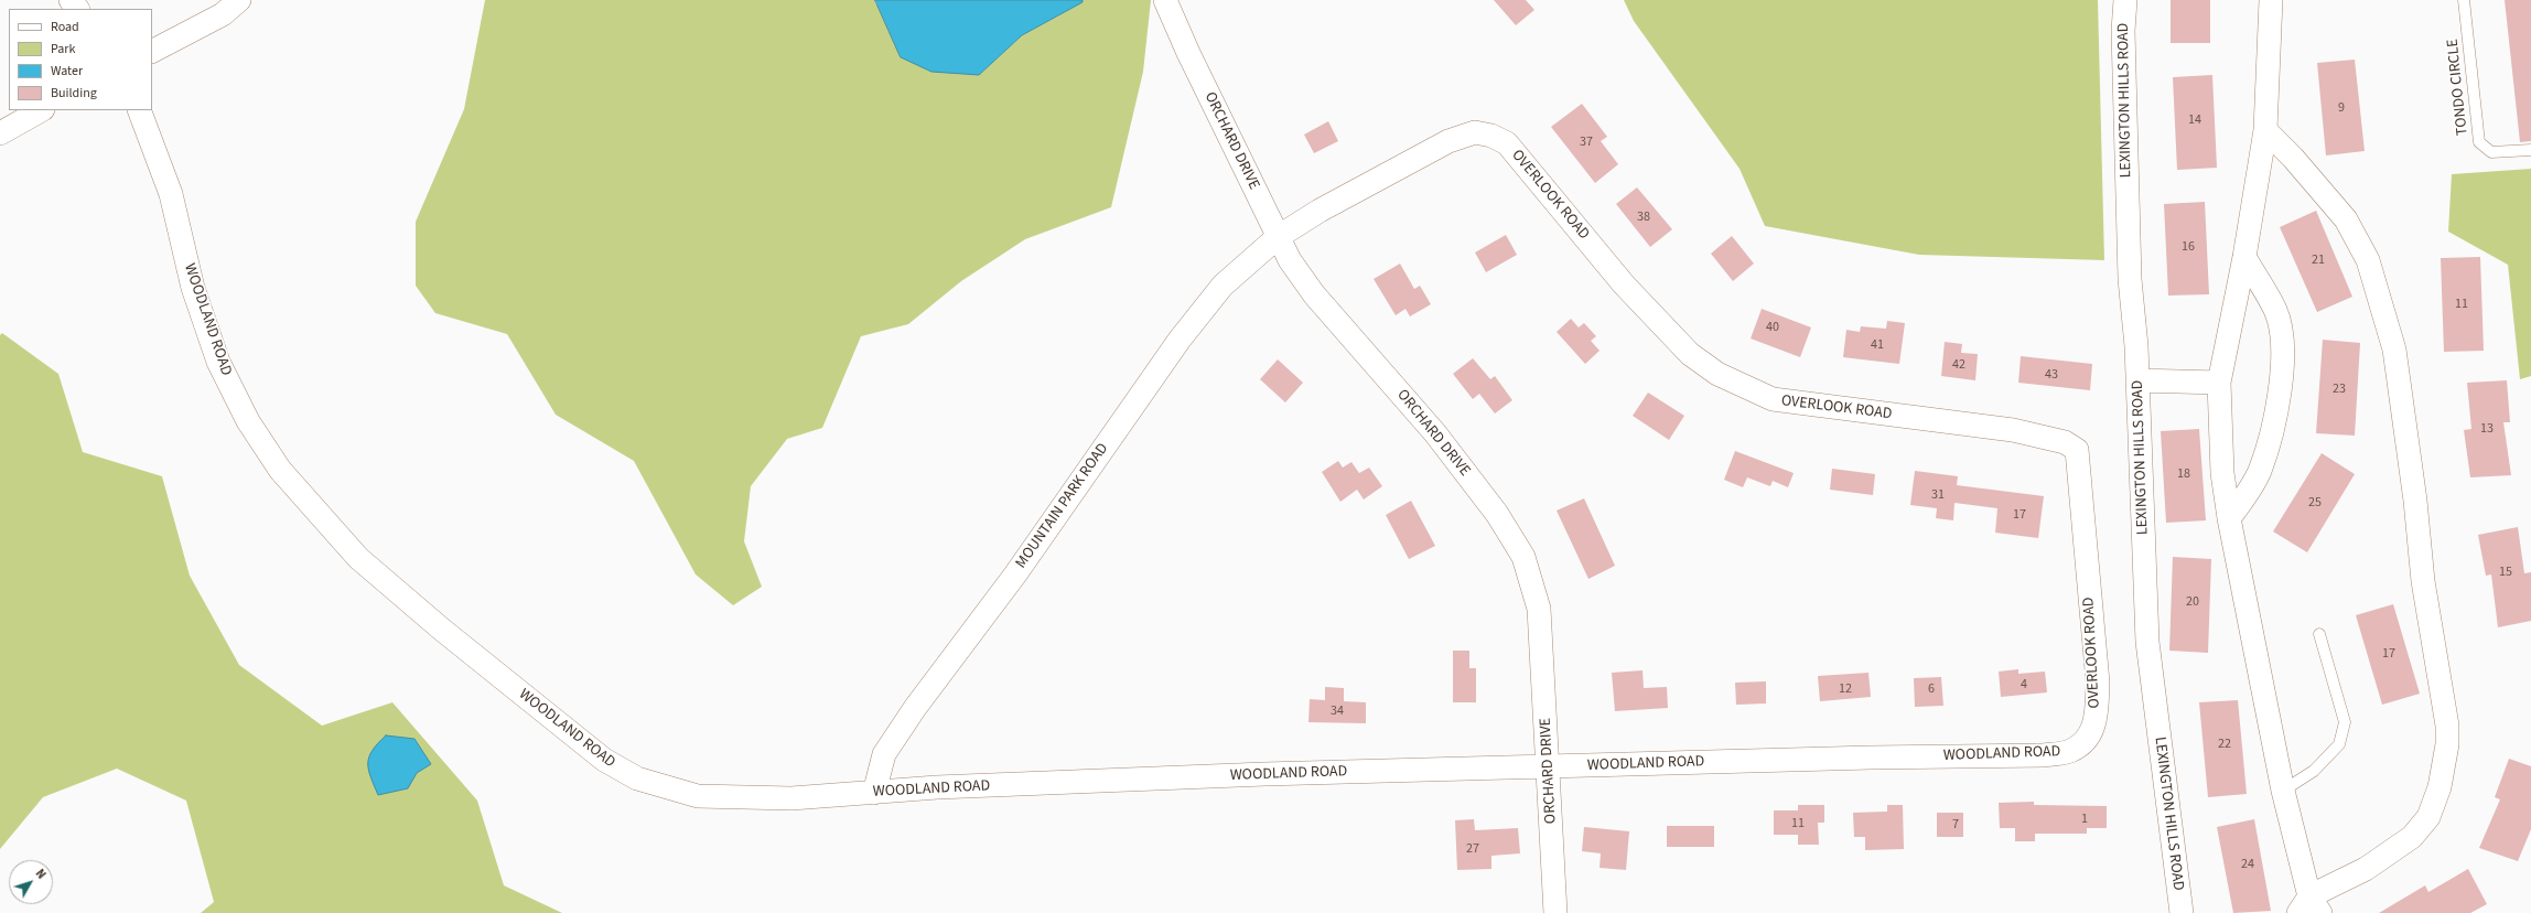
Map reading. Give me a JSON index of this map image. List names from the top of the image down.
{
  "streets": {
    "street": [
      "LEXINGTON HILLS ROAD",
      "ORCHARD DRIVE",
      "OVERLOOK ROAD",
      "WOODLAND ROAD",
      "MOUNTAIN PARK ROAD"
    ],
    "lane": ["TONDO CIRCLE"]
  },
  "crossings": [
    ["ORCHARD DRIVE", "OVERLOOK ROAD"],
    ["ORCHARD DRIVE", "WOODLAND ROAD"],
    ["ORCHARD DRIVE", "MOUNTAIN PARK ROAD"],
    ["OVERLOOK ROAD", "WOODLAND ROAD"],
    ["OVERLOOK ROAD", "MOUNTAIN PARK ROAD"],
    ["WOODLAND ROAD", "MOUNTAIN PARK ROAD"]
  ],
  "house_numbers": [
    "9",
    "14",
    "37",
    "38",
    "16",
    "21",
    "11",
    "40",
    "41",
    "42",
    "43",
    "23",
    "13",
    "18",
    "31",
    "25",
    "17",
    "15",
    "20",
    "17",
    "4",
    "12",
    "6",
    "34",
    "22",
    "1",
    "11",
    "7",
    "27",
    "24"
  ],
  "legend": [
    "Road",
    "Park",
    "Water",
    "Building"
  ],
  "north": "top right"
}
